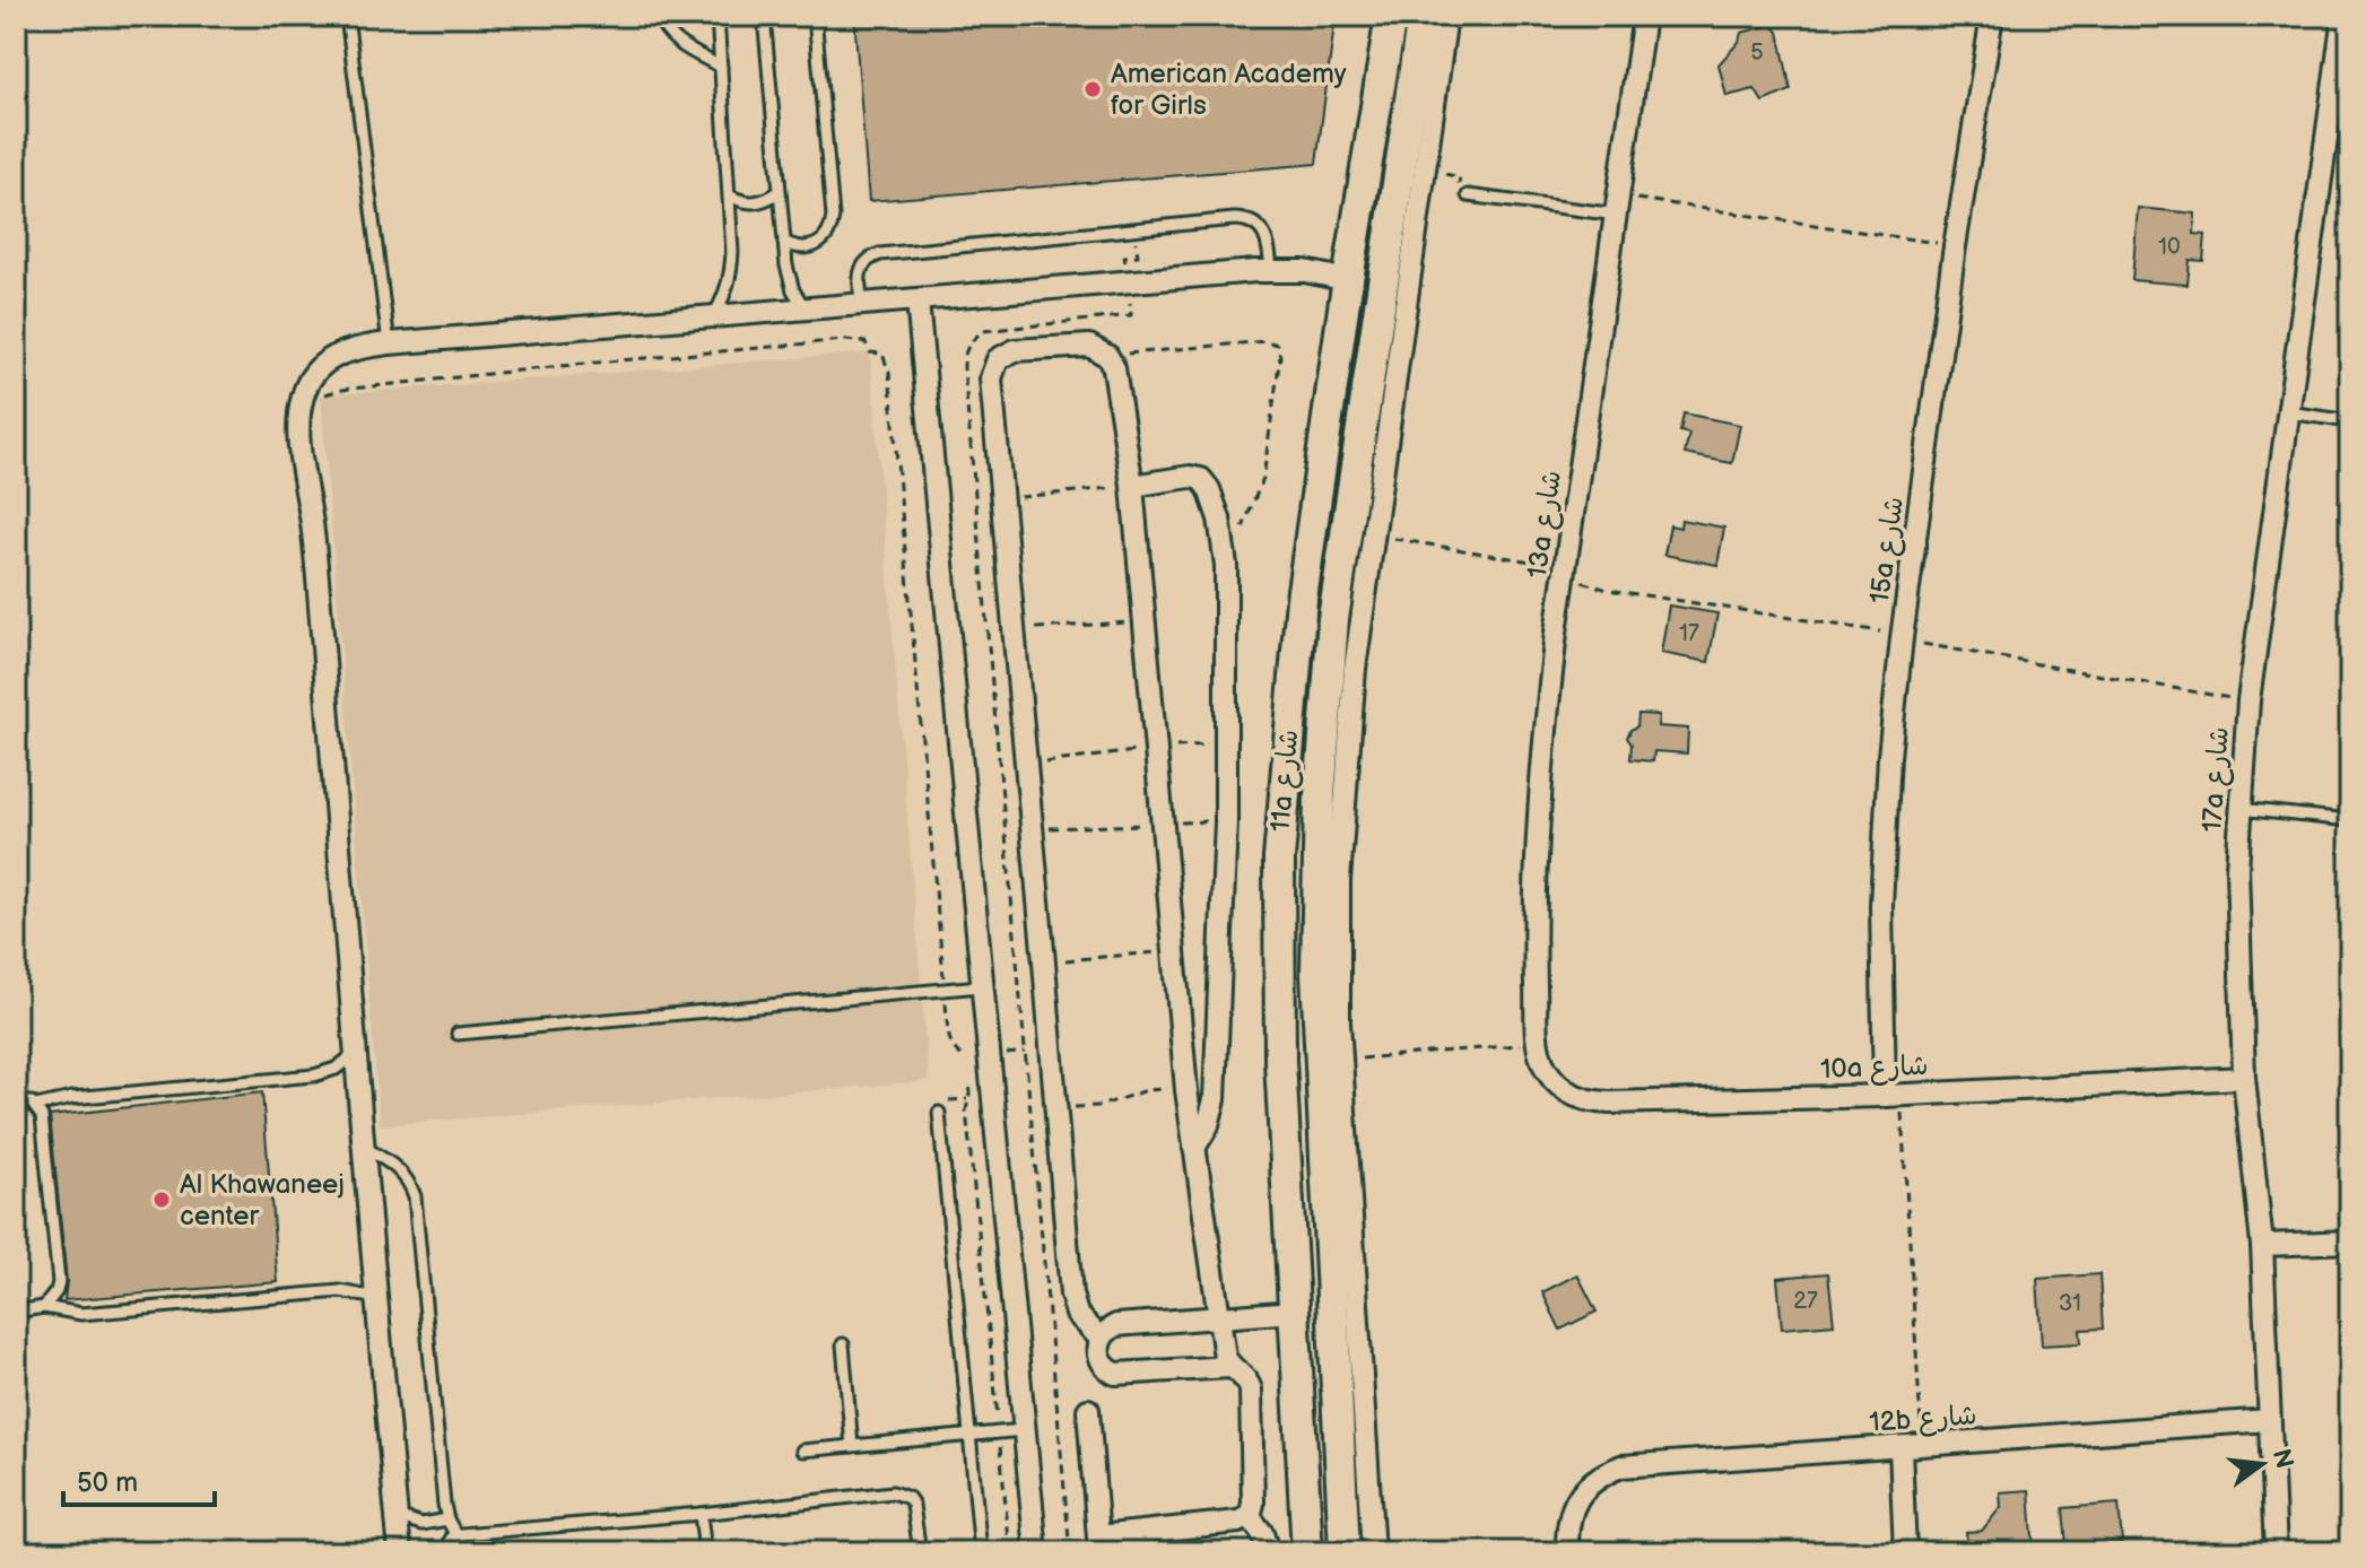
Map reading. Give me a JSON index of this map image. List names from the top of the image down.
{
  "streets": {
    "street": [
      "13a شارع",
      "15a شارع",
      "17a شارع",
      "11a شارع",
      "10a شارع",
      "12b شارع"
    ]
  },
  "crossings": [
    ["13a شارع", "10a شارع"],
    ["15a شارع", "10a شارع"],
    ["17a شارع", "10a شارع"],
    ["17a شارع", "12b شارع"]
  ],
  "places": ["American Academy for Girls", "Al Khawaneej center"],
  "house_numbers": [
    "5",
    "10",
    "17",
    "27",
    "31"
  ],
  "scale_bar": "50 m",
  "north": "right"
}
